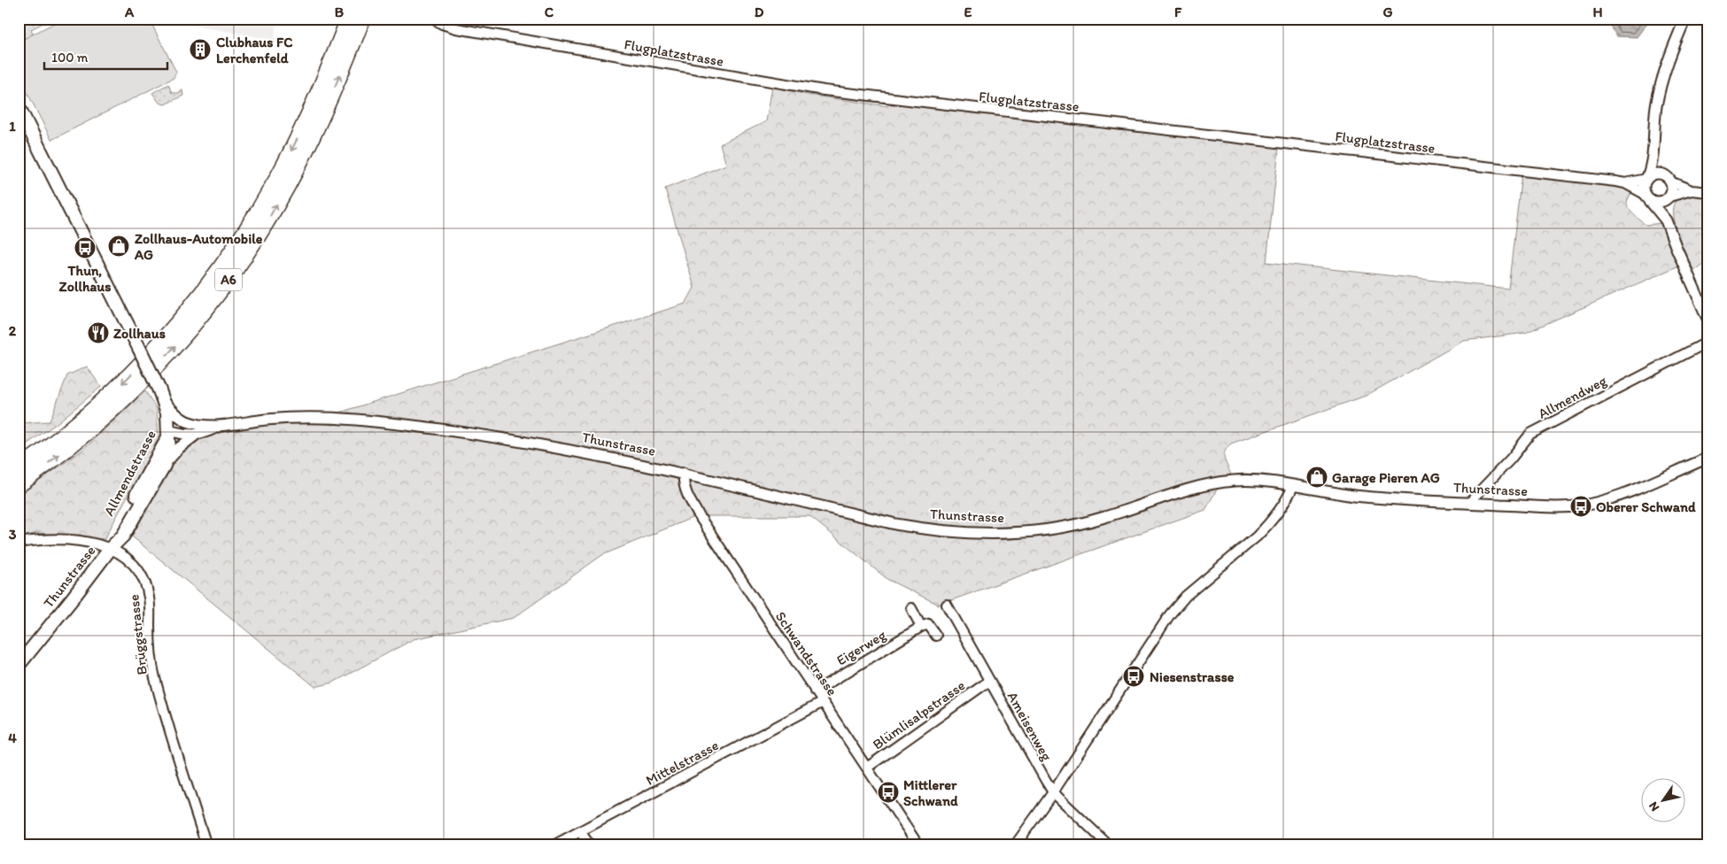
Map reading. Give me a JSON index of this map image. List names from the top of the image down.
{
  "streets": {
    "highway": ["A6"],
    "main road": ["Thunstrasse", "Allmendstrasse"],
    "street": [
      "Flugplatzstrasse",
      "Allmendweg",
      "Brüggstrasse",
      "Eigerweg",
      "Schwandstrasse",
      "Blümlisalpstrasse",
      "Ameisenweg",
      "Mittelstrasse"
    ]
  },
  "crossings": [
    ["Allmendweg", "Thunstrasse"],
    ["Thunstrasse", "Allmendstrasse"],
    ["Thunstrasse", "Brüggstrasse"],
    ["Thunstrasse", "Schwandstrasse"],
    ["Allmendstrasse", "Brüggstrasse"],
    ["Eigerweg", "Schwandstrasse"],
    ["Schwandstrasse", "Blümlisalpstrasse"],
    ["Schwandstrasse", "Mittelstrasse"]
  ],
  "places": {
    "building": ["Clubhaus FC Lerchenfeld"],
    "shop": ["Zollhaus-Automobile AG", "Garage Pieren AG"],
    "bus stop": [
      "Thun, Zollhaus",
      "Oberer Schwand",
      "Niesenstrasse",
      "Mittlerer Schwand"
    ],
    "restaurant": ["Zollhaus"]
  },
  "scale_bar": "100 m",
  "north": "bottom left",
  "grid": {
    "columns": [
      "A",
      "B",
      "C",
      "D",
      "E",
      "F",
      "G",
      "H"
    ],
    "rows": [
      "1",
      "2",
      "3",
      "4"
    ]
  }
}
